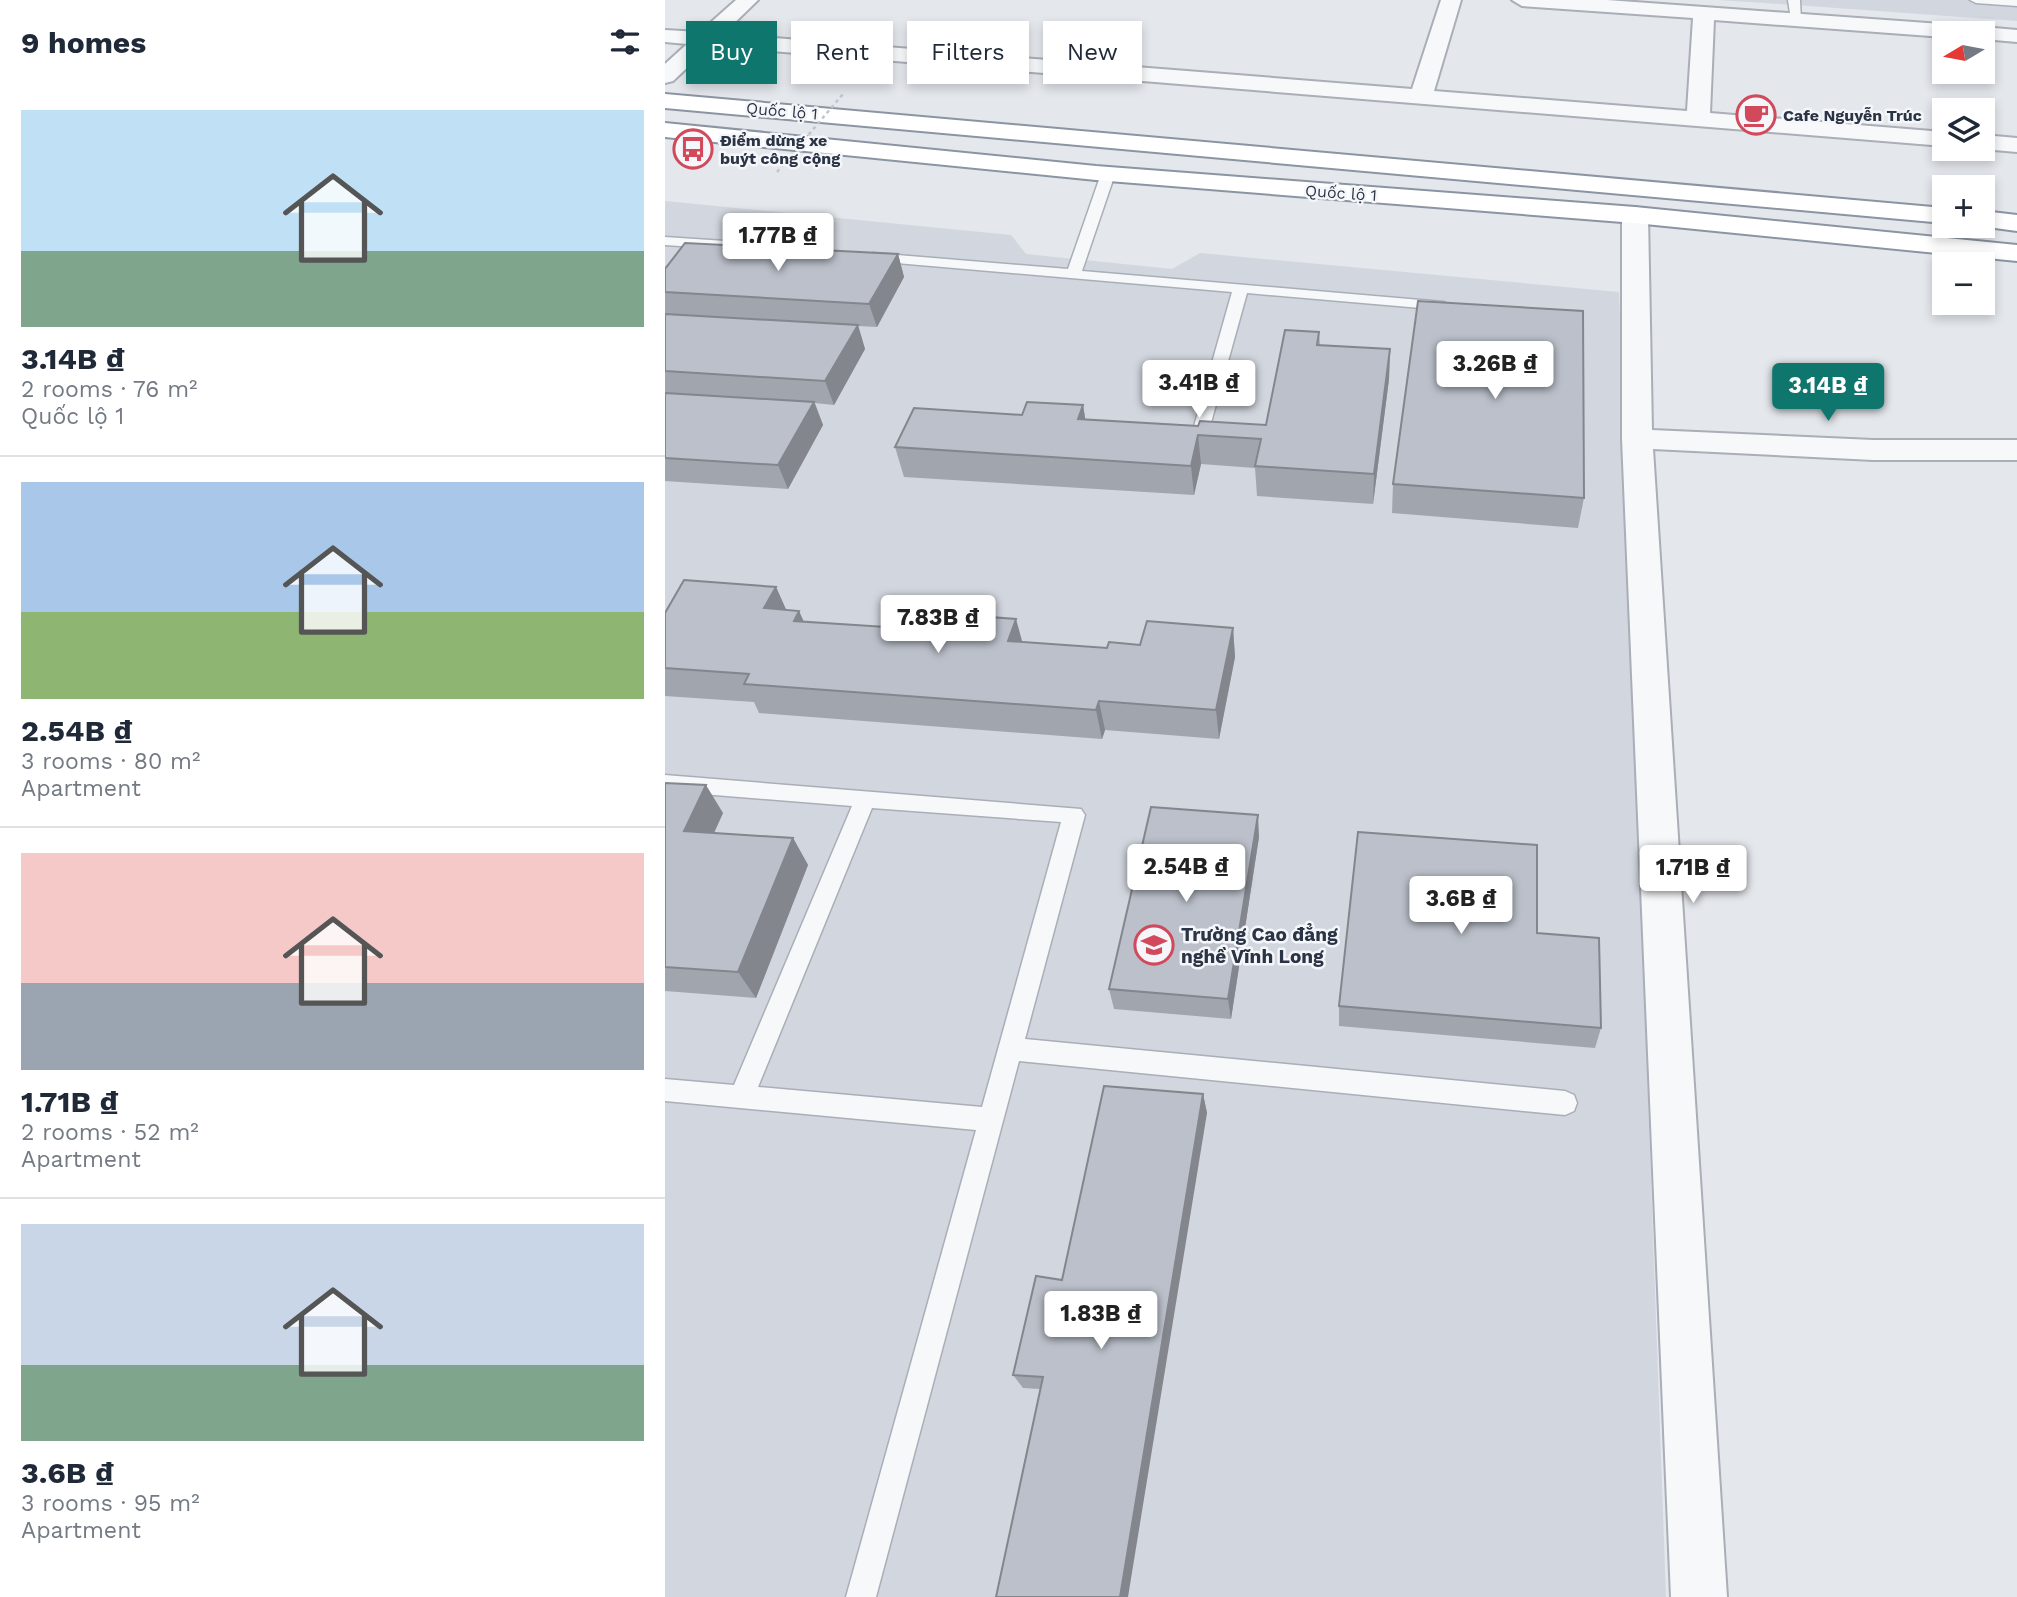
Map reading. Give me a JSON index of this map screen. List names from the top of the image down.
{
  "streets": {
    "highway": ["Quốc lộ 1"]
  },
  "places": {
    "cafe": ["Cafe Nguyễn Trúc"],
    "bus stop": ["Điểm dừng xe buýt công cộng"],
    "school or university": ["Trường Cao đẳng nghề Vĩnh Long"]
  },
  "north": "left",
  "page": {
    "heading": "9 homes",
    "map_buttons": ["+", "−"],
    "chip": [
      "Buy",
      "Rent",
      "Filters",
      "New"
    ],
    "list": [
      {
        "name": "3.14B ₫",
        "note": "2 rooms · 76 m² · Quốc lộ 1"
      },
      {
        "name": "2.54B ₫",
        "note": "3 rooms · 80 m² · Apartment"
      },
      {
        "name": "1.71B ₫",
        "note": "2 rooms · 52 m² · Apartment"
      },
      {
        "name": "3.6B ₫",
        "note": "3 rooms · 95 m² · Apartment"
      }
    ],
    "price": [
      "1.77B ₫",
      "3.26B ₫",
      "3.41B ₫",
      "3.14B ₫",
      "7.83B ₫",
      "2.54B ₫",
      "1.71B ₫",
      "3.6B ₫",
      "1.83B ₫"
    ]
  }
}
